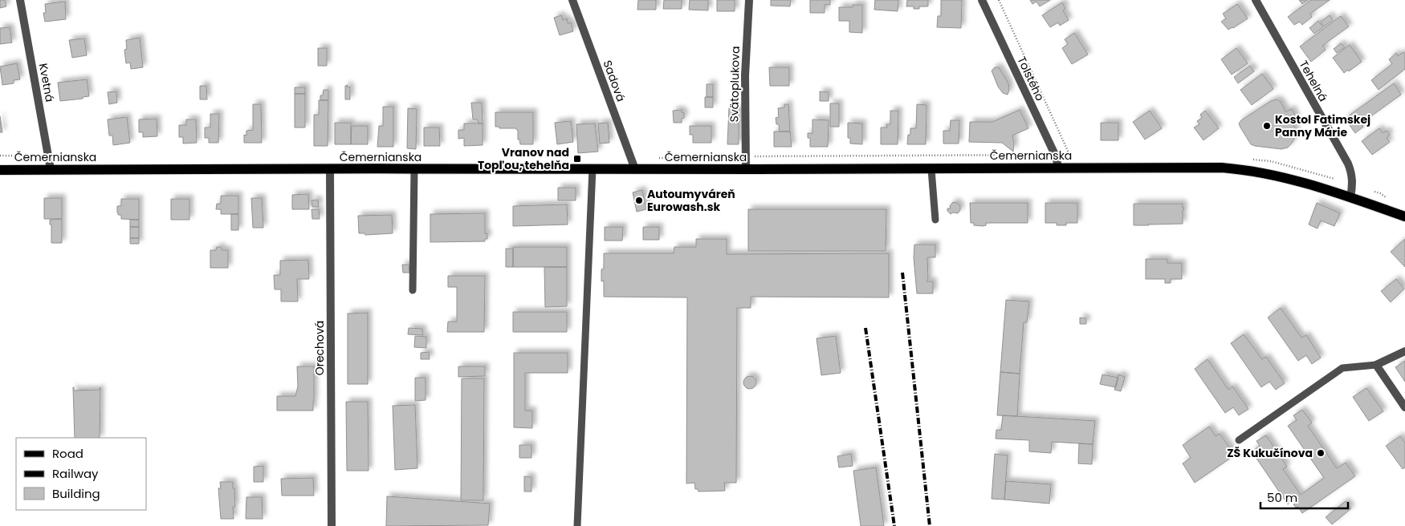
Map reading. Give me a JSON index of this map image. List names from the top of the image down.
{
  "streets": {
    "main road": ["Čemernianska"],
    "street": [
      "Tolstého",
      "Sadová",
      "Tehelná",
      "Kvetná",
      "Svätoplukova",
      "Orechová"
    ]
  },
  "crossings": [
    ["Tolstého", "Čemernianska"],
    ["Sadová", "Čemernianska"],
    ["Tehelná", "Čemernianska"],
    ["Kvetná", "Čemernianska"],
    ["Svätoplukova", "Čemernianska"],
    ["Čemernianska", "Orechová"]
  ],
  "places": {
    "other": ["Kostol Fatimskej Panny Márie", "Autoumyváreň Eurowash.sk", "ZŠ Kukučínova"],
    "transit": ["Vranov nad Topľou, tehelňa"]
  },
  "legend": ["Road", "Railway", "Building"],
  "scale_bar": "50 m"
}
